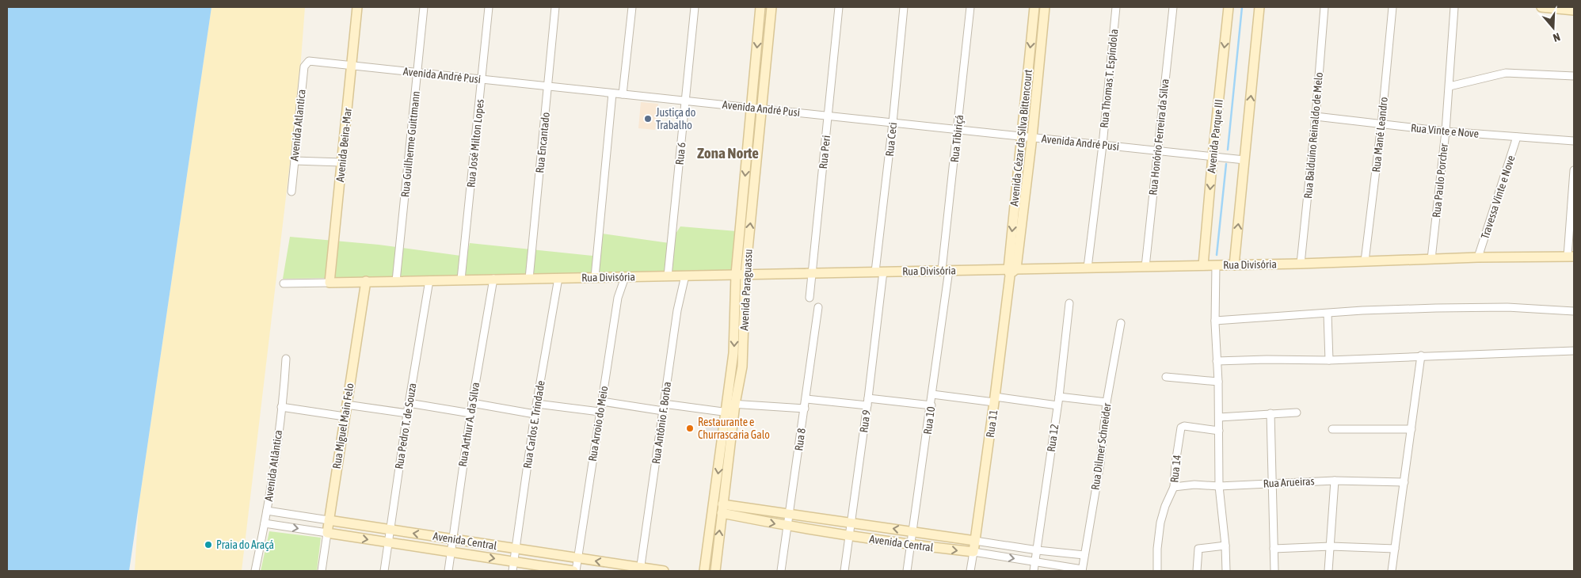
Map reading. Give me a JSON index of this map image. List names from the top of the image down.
{
  "streets": {
    "street": [
      "Avenida André Pusi",
      "Rua Thomas T. Espíndola",
      "Avenida Atlantica",
      "Rua Vinte e Nove",
      "Rua Mané Leandro",
      "Rua Balduíno Reinaldo de Melo",
      "Avenida Parque III",
      "Rua Honório Ferreira da Silva",
      "Avenida Cézar da Silva Bittencourt",
      "Rua Tibiriçá",
      "Rua Ceci",
      "Rua Encantado",
      "Rua José Milton Lopes",
      "Rua Guilherme Guittmann",
      "Avenida Beira-Mar",
      "Rua Peri",
      "Rua 6",
      "Rua Paulo Porcher",
      "Travessa Vinte e Nove",
      "Rua Divisória",
      "Avenida Paraguassu",
      "Rua 10",
      "Rua 9",
      "Rua Antônio F. Borba",
      "Rua Arroio do Meio",
      "Rua 11",
      "Rua Arthur A. da Silva",
      "Rua Carlos E. Trindade",
      "Rua Miguel Main Felo",
      "Rua Pedro T. de Souza",
      "Rua 12",
      "Rua 8",
      "Rua Dilmer Schneider",
      "Avenida Atlântica",
      "Rua 14",
      "Rua Arueiras",
      "Avenida Central"
    ]
  },
  "crossings": [
    ["Avenida André Pusi", "Rua Thomas T. Espíndola"],
    ["Avenida André Pusi", "Avenida Atlantica"],
    ["Avenida André Pusi", "Avenida Parque III"],
    ["Avenida André Pusi", "Rua Honório Ferreira da Silva"],
    ["Avenida André Pusi", "Avenida Cézar da Silva Bittencourt"],
    ["Avenida André Pusi", "Rua Tibiriçá"],
    ["Avenida André Pusi", "Rua Ceci"],
    ["Avenida André Pusi", "Rua Encantado"],
    ["Avenida André Pusi", "Rua José Milton Lopes"],
    ["Avenida André Pusi", "Rua Guilherme Guittmann"],
    ["Avenida André Pusi", "Avenida Beira-Mar"],
    ["Avenida André Pusi", "Rua Peri"],
    ["Avenida André Pusi", "Rua 6"],
    ["Avenida André Pusi", "Avenida Paraguassu"],
    ["Rua Thomas T. Espíndola", "Rua Divisória"],
    ["Rua Vinte e Nove", "Rua Mané Leandro"],
    ["Rua Vinte e Nove", "Rua Balduíno Reinaldo de Melo"],
    ["Rua Vinte e Nove", "Rua Paulo Porcher"],
    ["Rua Vinte e Nove", "Travessa Vinte e Nove"],
    ["Rua Mané Leandro", "Rua Divisória"],
    ["Rua Balduíno Reinaldo de Melo", "Rua Divisória"],
    ["Avenida Parque III", "Rua Divisória"],
    ["Rua Honório Ferreira da Silva", "Rua Divisória"],
    ["Avenida Cézar da Silva Bittencourt", "Rua Divisória"],
    ["Avenida Cézar da Silva Bittencourt", "Rua 11"],
    ["Rua Tibiriçá", "Rua Divisória"],
    ["Rua Tibiriçá", "Rua 10"],
    ["Rua Ceci", "Rua Divisória"],
    ["Rua Ceci", "Rua 9"],
    ["Rua Encantado", "Rua Divisória"],
    ["Rua José Milton Lopes", "Rua Divisória"],
    ["Rua Guilherme Guittmann", "Rua Divisória"],
    ["Avenida Beira-Mar", "Rua Divisória"],
    ["Rua Peri", "Rua Divisória"],
    ["Rua 6", "Rua Divisória"],
    ["Rua Paulo Porcher", "Rua Divisória"],
    ["Travessa Vinte e Nove", "Rua Divisória"],
    ["Rua Divisória", "Avenida Paraguassu"],
    ["Rua Divisória", "Rua 10"],
    ["Rua Divisória", "Rua 9"],
    ["Rua Divisória", "Rua Antônio F. Borba"],
    ["Rua Divisória", "Rua Arroio do Meio"],
    ["Rua Divisória", "Rua 11"],
    ["Rua Divisória", "Rua Arthur A. da Silva"],
    ["Rua Divisória", "Rua Carlos E. Trindade"],
    ["Rua Divisória", "Rua Miguel Main Felo"],
    ["Rua Divisória", "Rua Pedro T. de Souza"],
    ["Avenida Paraguassu", "Avenida Central"],
    ["Rua 10", "Avenida Central"],
    ["Rua 9", "Avenida Central"],
    ["Rua Antônio F. Borba", "Avenida Central"],
    ["Rua Arroio do Meio", "Avenida Central"],
    ["Rua 11", "Avenida Central"],
    ["Rua Arthur A. da Silva", "Avenida Central"],
    ["Rua Carlos E. Trindade", "Avenida Central"],
    ["Rua Miguel Main Felo", "Avenida Central"],
    ["Rua Pedro T. de Souza", "Avenida Central"],
    ["Rua 12", "Avenida Central"],
    ["Rua 8", "Avenida Central"],
    ["Rua Dilmer Schneider", "Avenida Central"],
    ["Avenida Atlântica", "Avenida Central"],
    ["Rua 14", "Rua Arueiras"]
  ],
  "districts": ["Zona Norte"],
  "places": ["Justiça do Trabalho", "Restaurante e Churrascaria Galo", "Praia do Araçá"],
  "north": "bottom"
}
